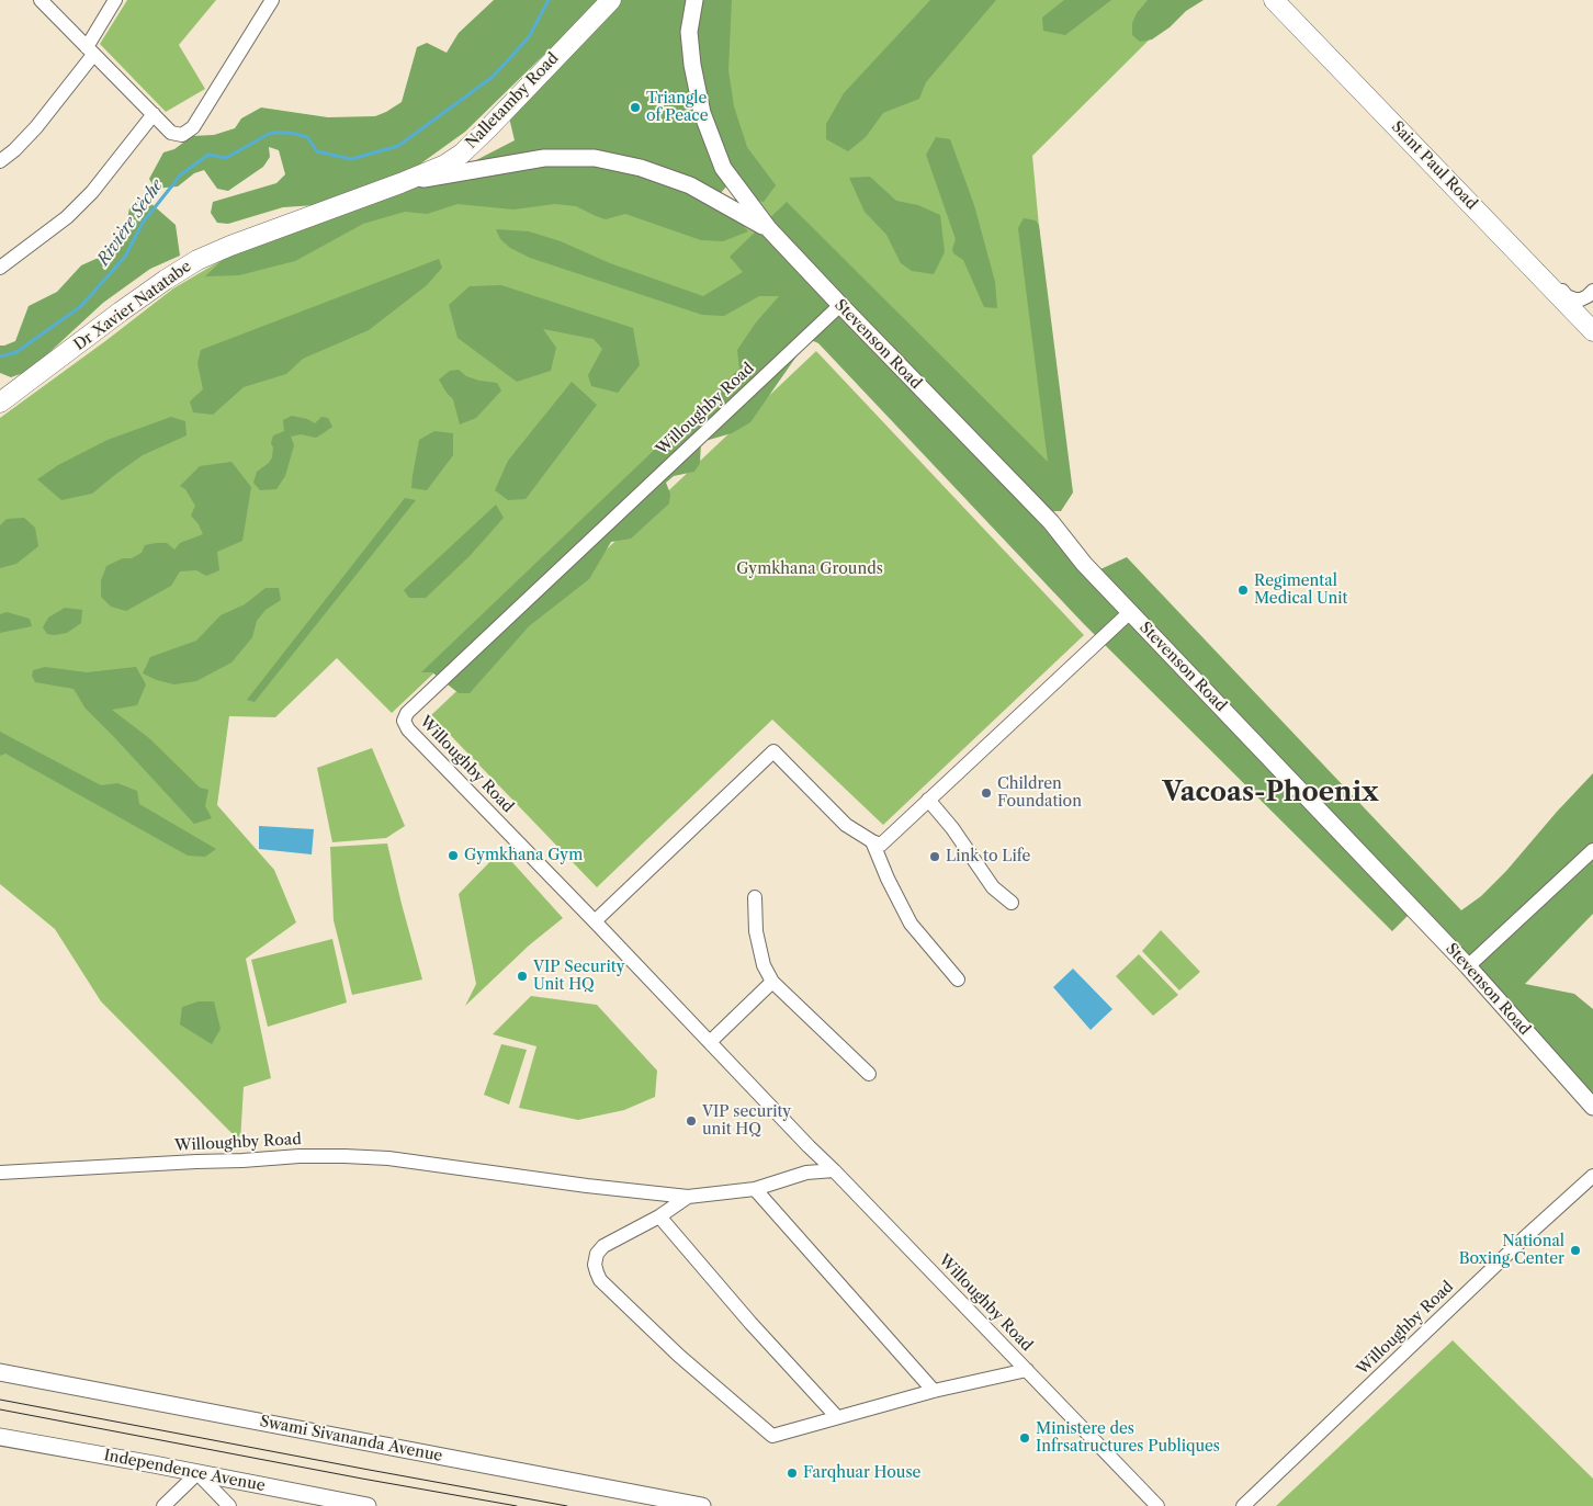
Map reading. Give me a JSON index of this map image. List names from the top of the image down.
{
  "streets": {
    "main road": ["Nalletamby Road", "Saint Paul Road", "Dr Xavier Natatabe"],
    "street": [
      "Stevenson Road",
      "Willoughby Road",
      "Swami Sivananda Avenue",
      "Independence Avenue"
    ]
  },
  "crossings": [
    ["Nalletamby Road", "Dr Xavier Natatabe"],
    ["Nalletamby Road", "Stevenson Road"],
    ["Dr Xavier Natatabe", "Stevenson Road"],
    ["Stevenson Road", "Willoughby Road"]
  ],
  "districts": ["Vacoas-Phoenix"],
  "water": ["Rivière Sèche"],
  "parks": ["Gymkhana Grounds"],
  "places": [
    "Triangle of Peace",
    "Regimental Medical Unit",
    "Children Foundation",
    "Gymkhana Gym",
    "Link to Life",
    "VIP Security Unit HQ",
    "VIP security unit HQ",
    "National Boxing Center",
    "Ministere des Infrsatructures Publiques",
    "Farqhuar House"
  ]
}
